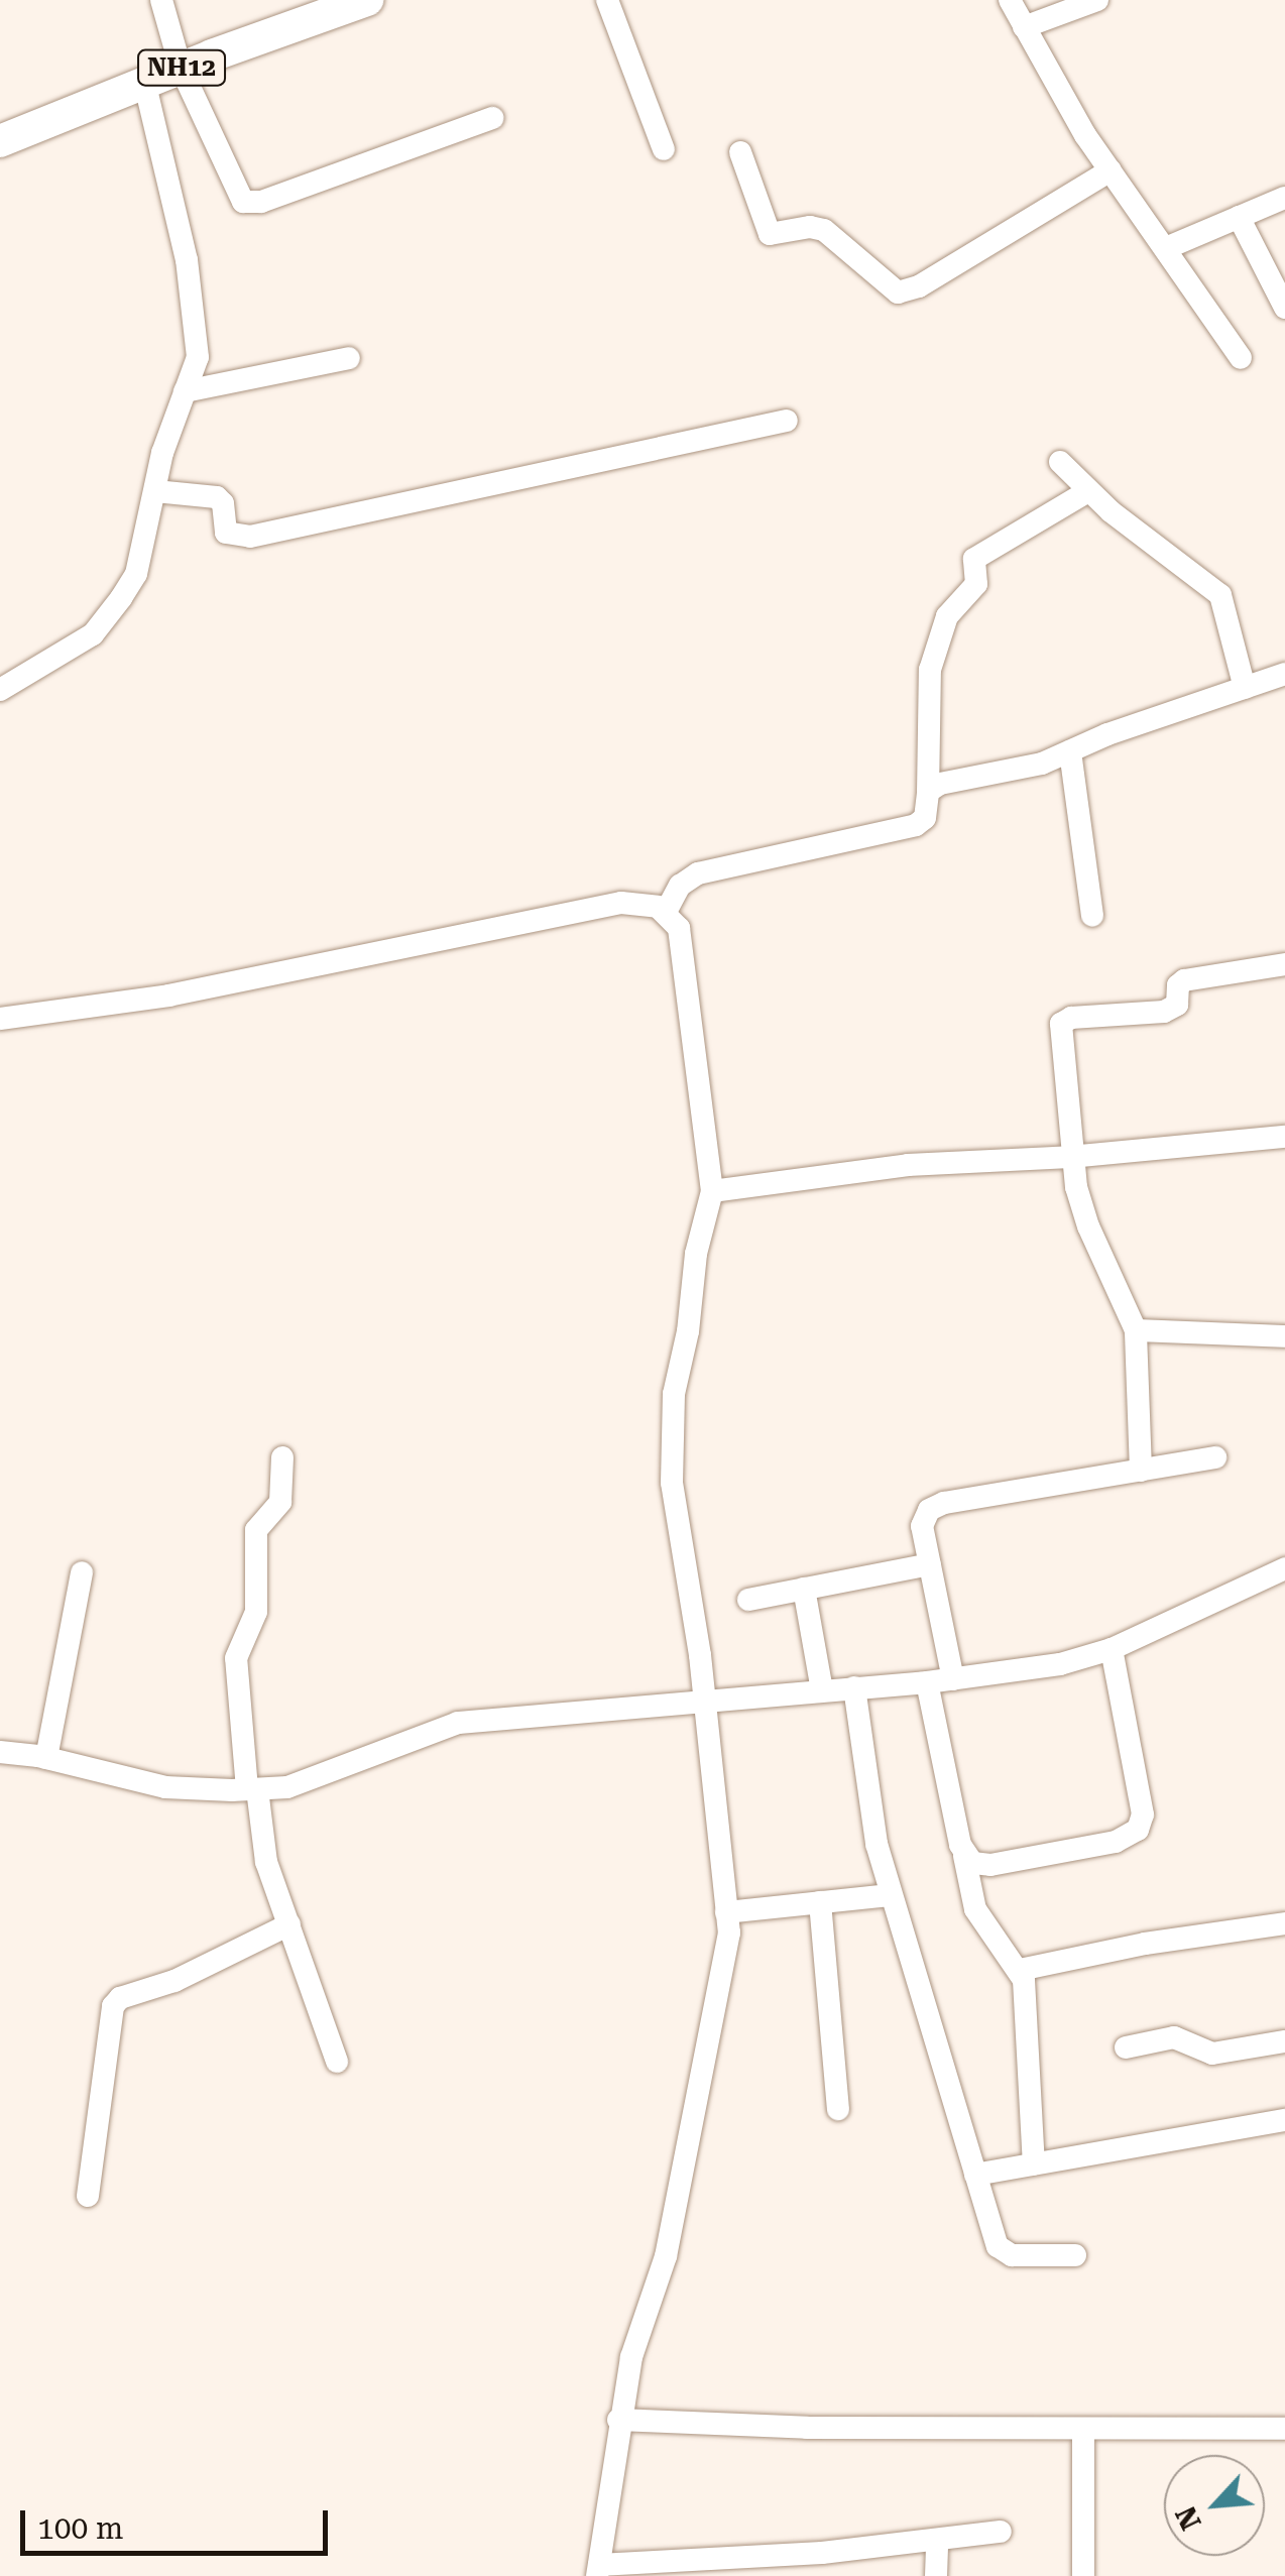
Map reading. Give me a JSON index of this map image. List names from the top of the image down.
{
  "streets": {
    "highway": ["NH12"]
  },
  "scale_bar": "100 m",
  "north": "bottom left"
}
